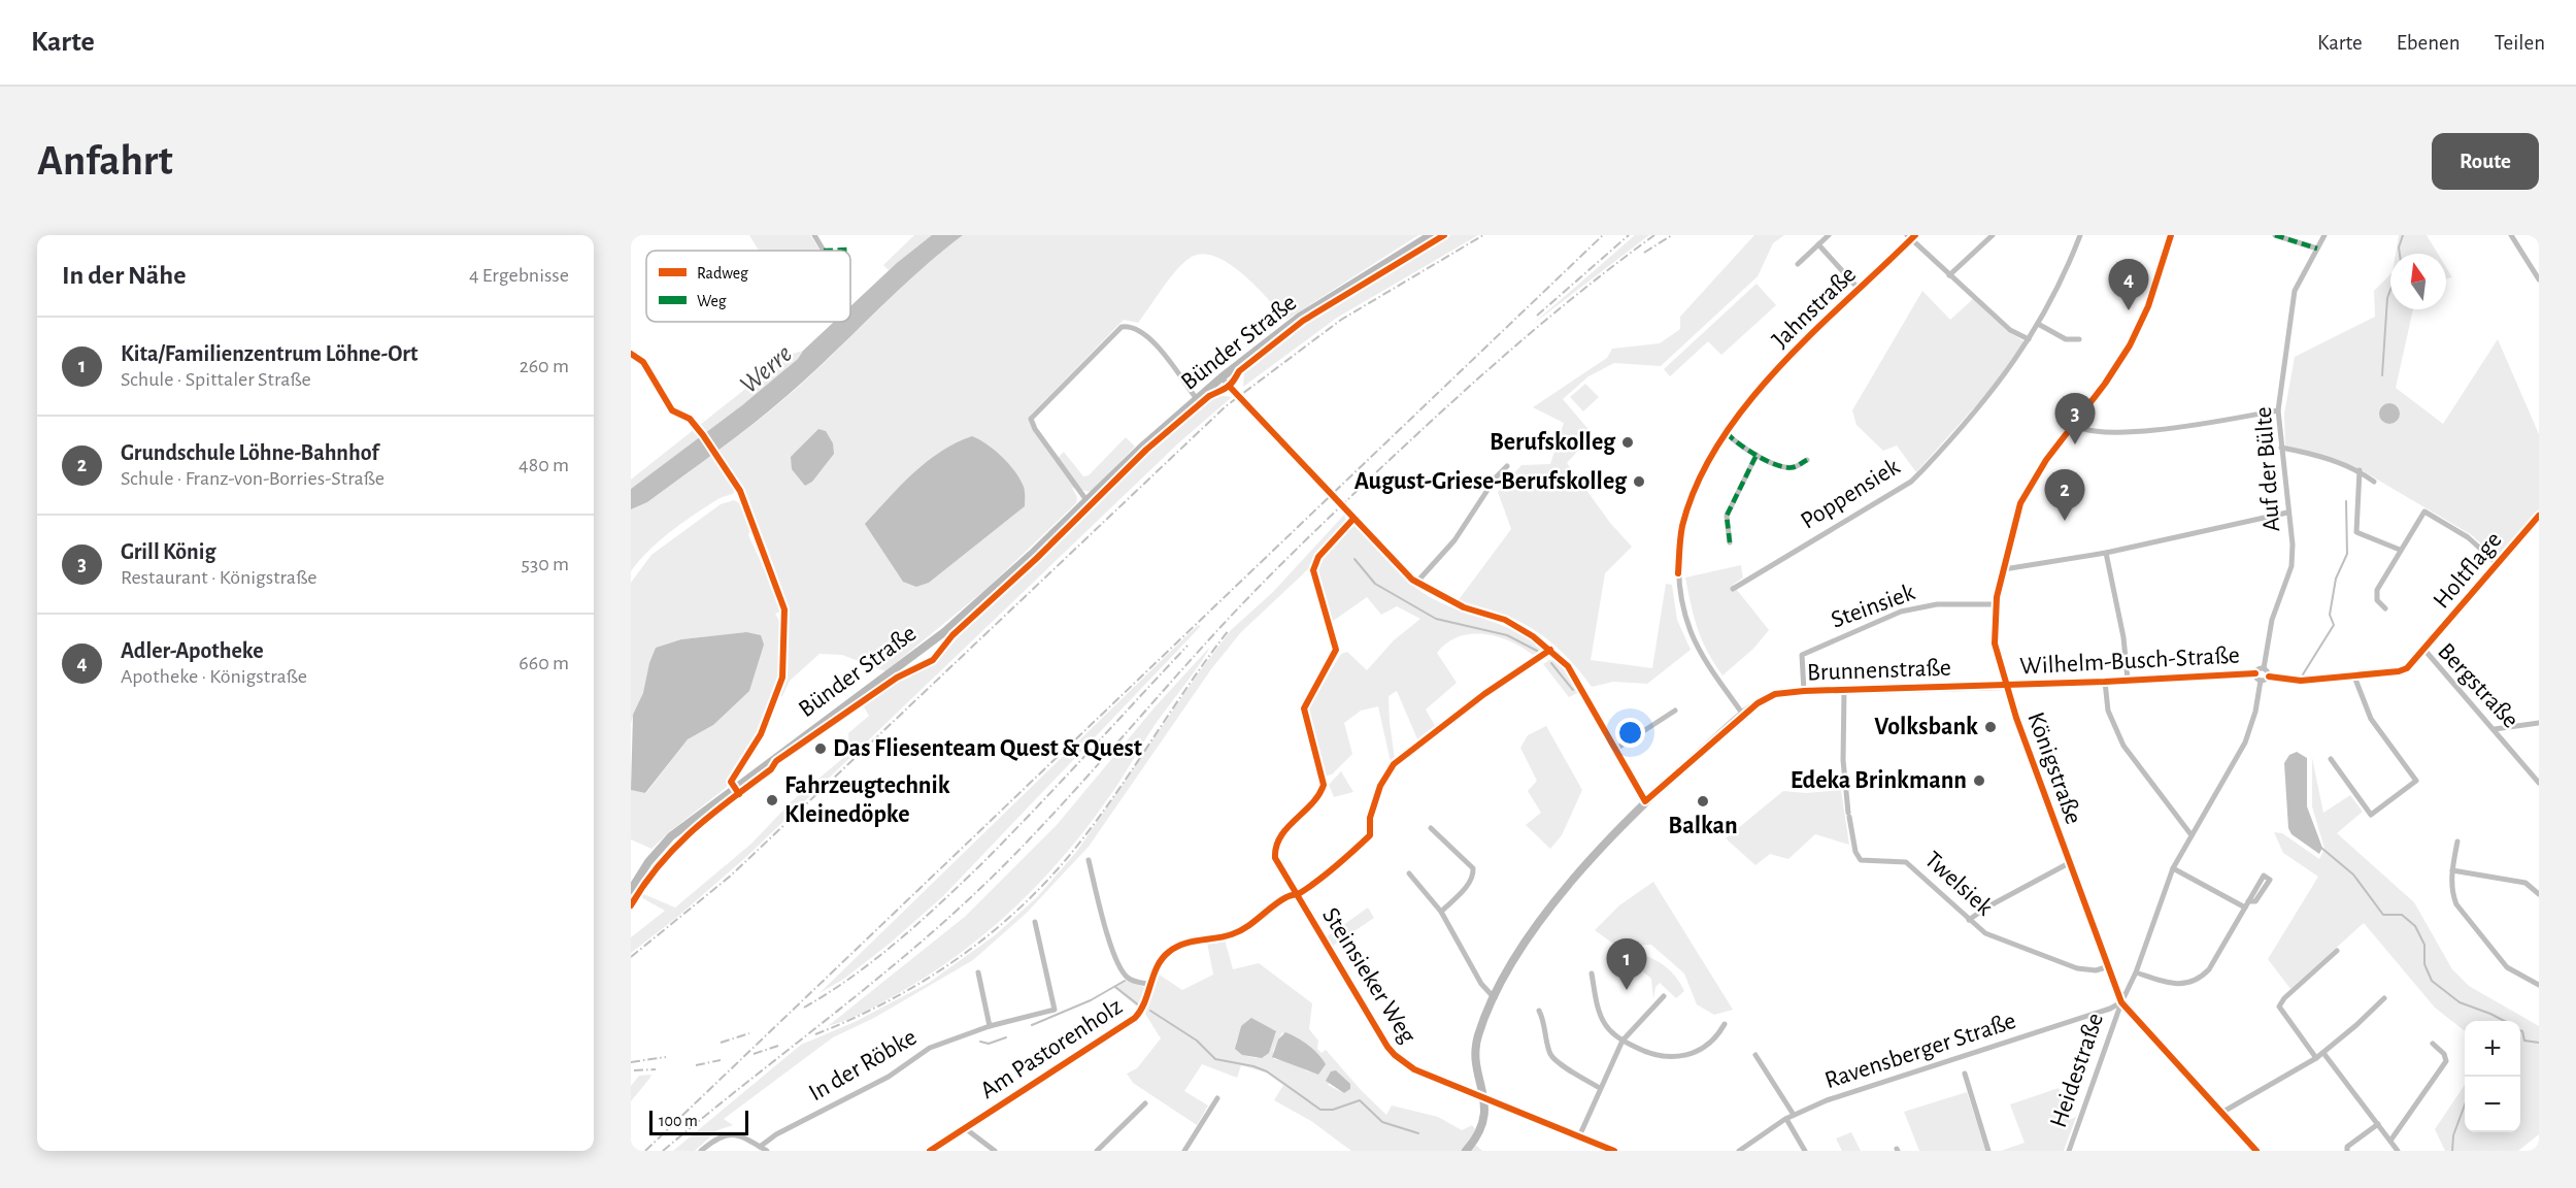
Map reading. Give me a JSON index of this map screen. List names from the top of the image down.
{
  "streets": {
    "main road": ["Bünder Straße", "Brunnenstraße", "Königstraße"],
    "street": [
      "Jahnstraße",
      "Auf der Bülte",
      "Poppensiek",
      "Holtflage",
      "Steinsiek",
      "Wilhelm-Busch-Straße",
      "Bergstraße",
      "Twelsiek",
      "Steinsieker Weg",
      "Am Pastorenholz",
      "Ravensberger Straße",
      "In der Röbke",
      "Heidestraße"
    ]
  },
  "crossings": [
    ["Jahnstraße", "Brunnenstraße"],
    ["Holtflage", "Bergstraße"],
    ["Steinsiek", "Brunnenstraße"],
    ["Steinsiek", "Königstraße"],
    ["Wilhelm-Busch-Straße", "Brunnenstraße"],
    ["Wilhelm-Busch-Straße", "Königstraße"],
    ["Brunnenstraße", "Königstraße"],
    ["Brunnenstraße", "Twelsiek"],
    ["Brunnenstraße", "Steinsieker Weg"],
    ["Königstraße", "Twelsiek"],
    ["Königstraße", "Ravensberger Straße"],
    ["Königstraße", "Heidestraße"],
    ["Steinsieker Weg", "Am Pastorenholz"],
    ["Ravensberger Straße", "Heidestraße"]
  ],
  "water": ["Werre"],
  "places": [
    "Berufskolleg",
    "August-Griese-Berufskolleg",
    "Volksbank",
    "Das Fliesenteam Quest & Quest",
    "Edeka Brinkmann",
    "Fahrzeugtechnik Kleinedöpke",
    "Balkan"
  ],
  "legend": ["Radweg", "Weg"],
  "scale_bar": "100 m",
  "north": "top",
  "page": {
    "header": "Karte",
    "nav": ["Karte", "Ebenen", "Teilen"],
    "buttons": "Route",
    "title": "Anfahrt",
    "heading": ["In der Nähe", "4 Ergebnisse"],
    "pins": [
      "4",
      "3",
      "2",
      "1"
    ],
    "list": [
      {
        "mark": "1",
        "name": "Kita/Familienzentrum Löhne-Ort",
        "note": "Schule · Spittaler Straße",
        "value": "260 m"
      },
      {
        "mark": "2",
        "name": "Grundschule Löhne-Bahnhof",
        "note": "Schule · Franz-von-Borries-Straße",
        "value": "480 m"
      },
      {
        "mark": "3",
        "name": "Grill König",
        "note": "Restaurant · Königstraße",
        "value": "530 m"
      },
      {
        "mark": "4",
        "name": "Adler-Apotheke",
        "note": "Apotheke · Königstraße",
        "value": "660 m"
      }
    ],
    "map_buttons": ["+", "−"],
    "scale": "100 m"
  }
}
